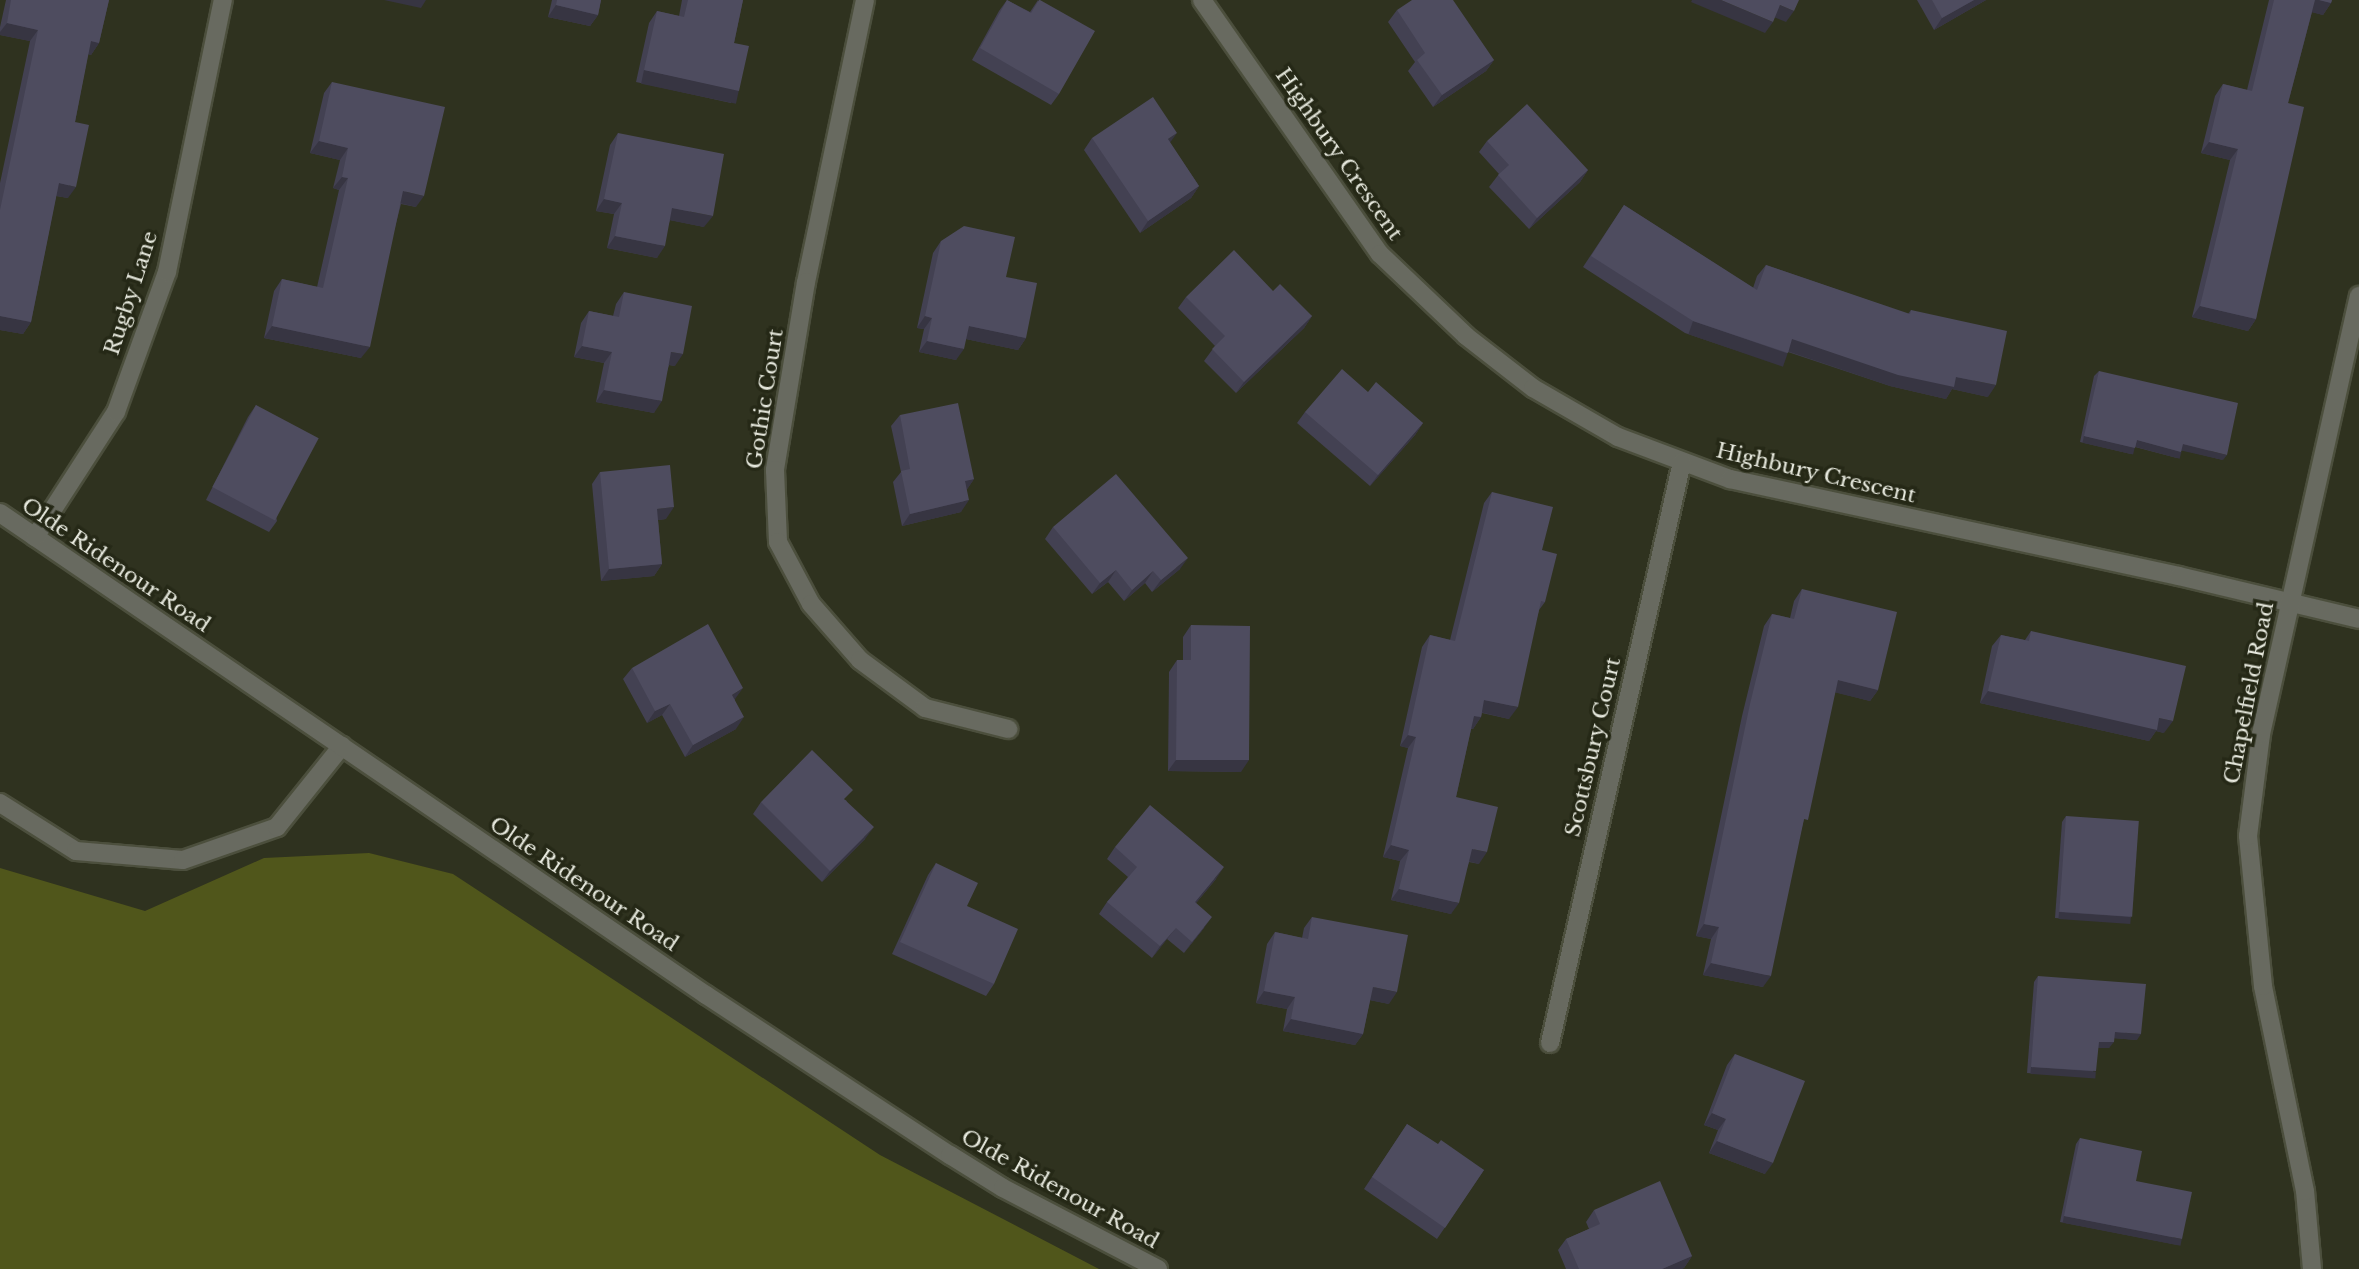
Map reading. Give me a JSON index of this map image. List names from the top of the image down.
{
  "streets": {
    "street": [
      "Highbury Crescent",
      "Rugby Lane",
      "Gothic Court",
      "Olde Ridenour Road",
      "Chapelfield Road",
      "Scottsbury Court"
    ]
  },
  "crossings": [
    ["Highbury Crescent", "Chapelfield Road"],
    ["Highbury Crescent", "Scottsbury Court"],
    ["Rugby Lane", "Olde Ridenour Road"]
  ]
}
